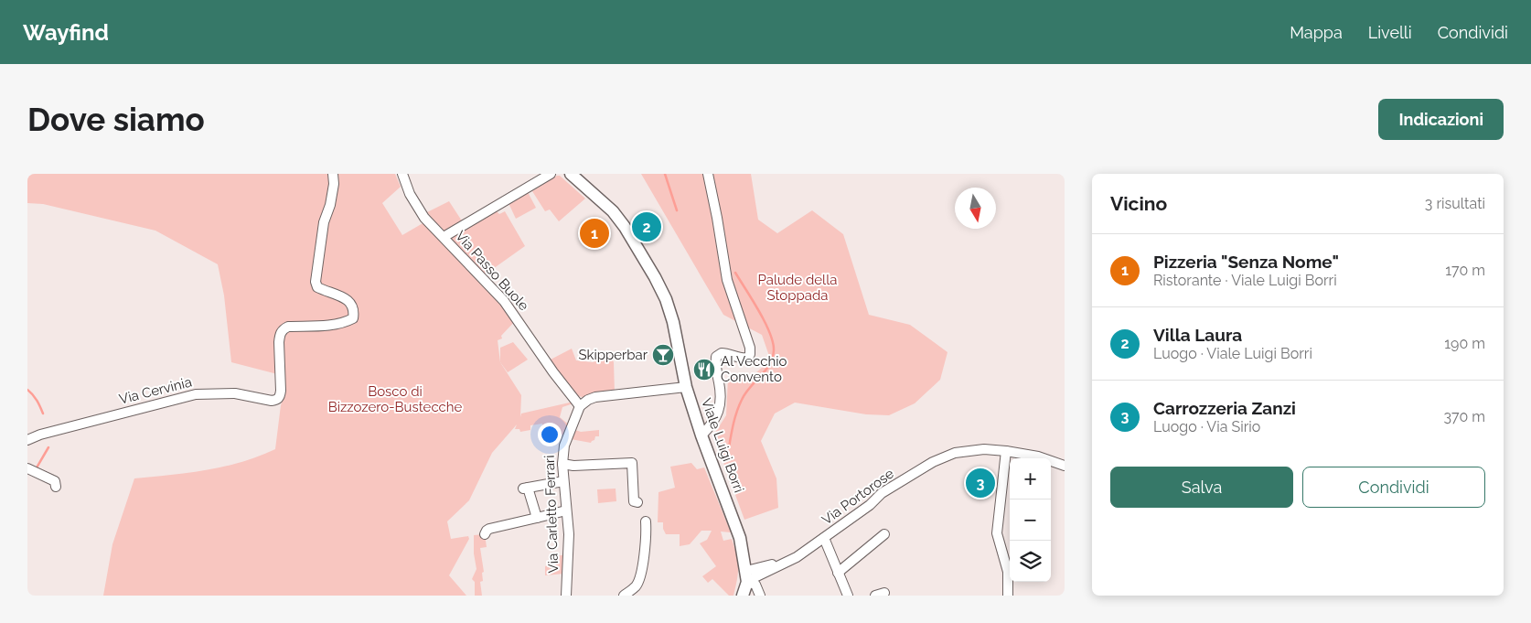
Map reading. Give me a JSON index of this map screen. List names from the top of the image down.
{
  "streets": {
    "main road": ["Viale Luigi Borri"],
    "street": [
      "Via Passo Buole",
      "Via Cervinia",
      "Via Portorose",
      "Via Carletto Ferrari"
    ]
  },
  "crossings": [
    ["Via Passo Buole", "Via Carletto Ferrari"],
    ["Viale Luigi Borri", "Via Portorose"]
  ],
  "parks": ["Palude della Stoppada", "Bosco di Bizzozero-Bustecche"],
  "places": {
    "bar": ["Skipperbar"],
    "restaurant": ["Al Vecchio Convento"]
  },
  "north": "bottom",
  "page": {
    "header": "Wayfind",
    "nav": ["Mappa", "Livelli", "Condividi"],
    "buttons": [
      "Indicazioni",
      ["Salva", "Condividi"]
    ],
    "title": "Dove siamo",
    "heading": ["Vicino", "3 risultati"],
    "pins": ["2", "1", "3"],
    "list": [
      {
        "mark": "1",
        "name": "Pizzeria \"Senza Nome\"",
        "note": "Ristorante · Viale Luigi Borri",
        "value": "170 m"
      },
      {
        "mark": "2",
        "name": "Villa Laura",
        "note": "Luogo · Viale Luigi Borri",
        "value": "190 m"
      },
      {
        "mark": "3",
        "name": "Carrozzeria Zanzi",
        "note": "Luogo · Via Sirio",
        "value": "370 m"
      }
    ],
    "map_buttons": ["+", "−"]
  }
}
